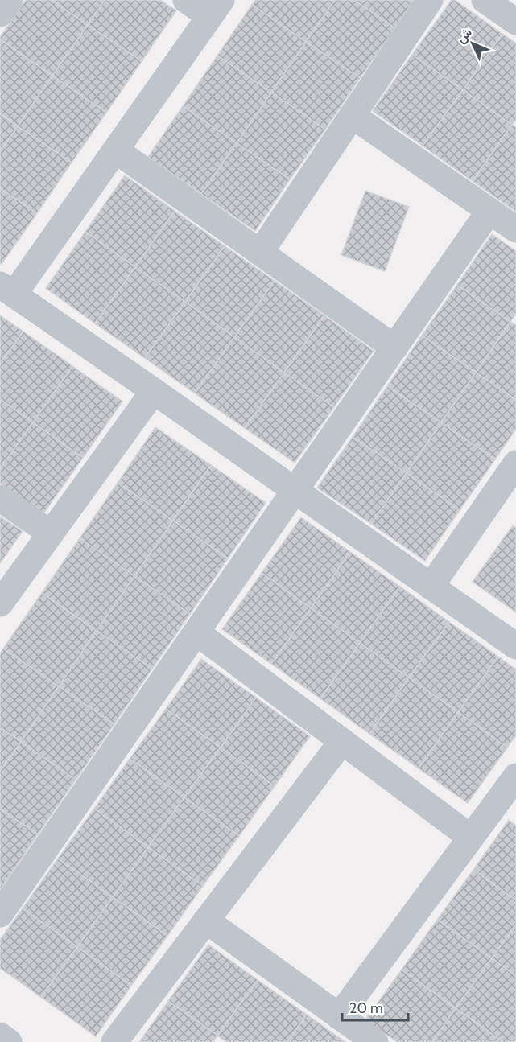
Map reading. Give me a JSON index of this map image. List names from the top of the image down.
{
  "scale_bar": "20 m",
  "north": "top left"
}
